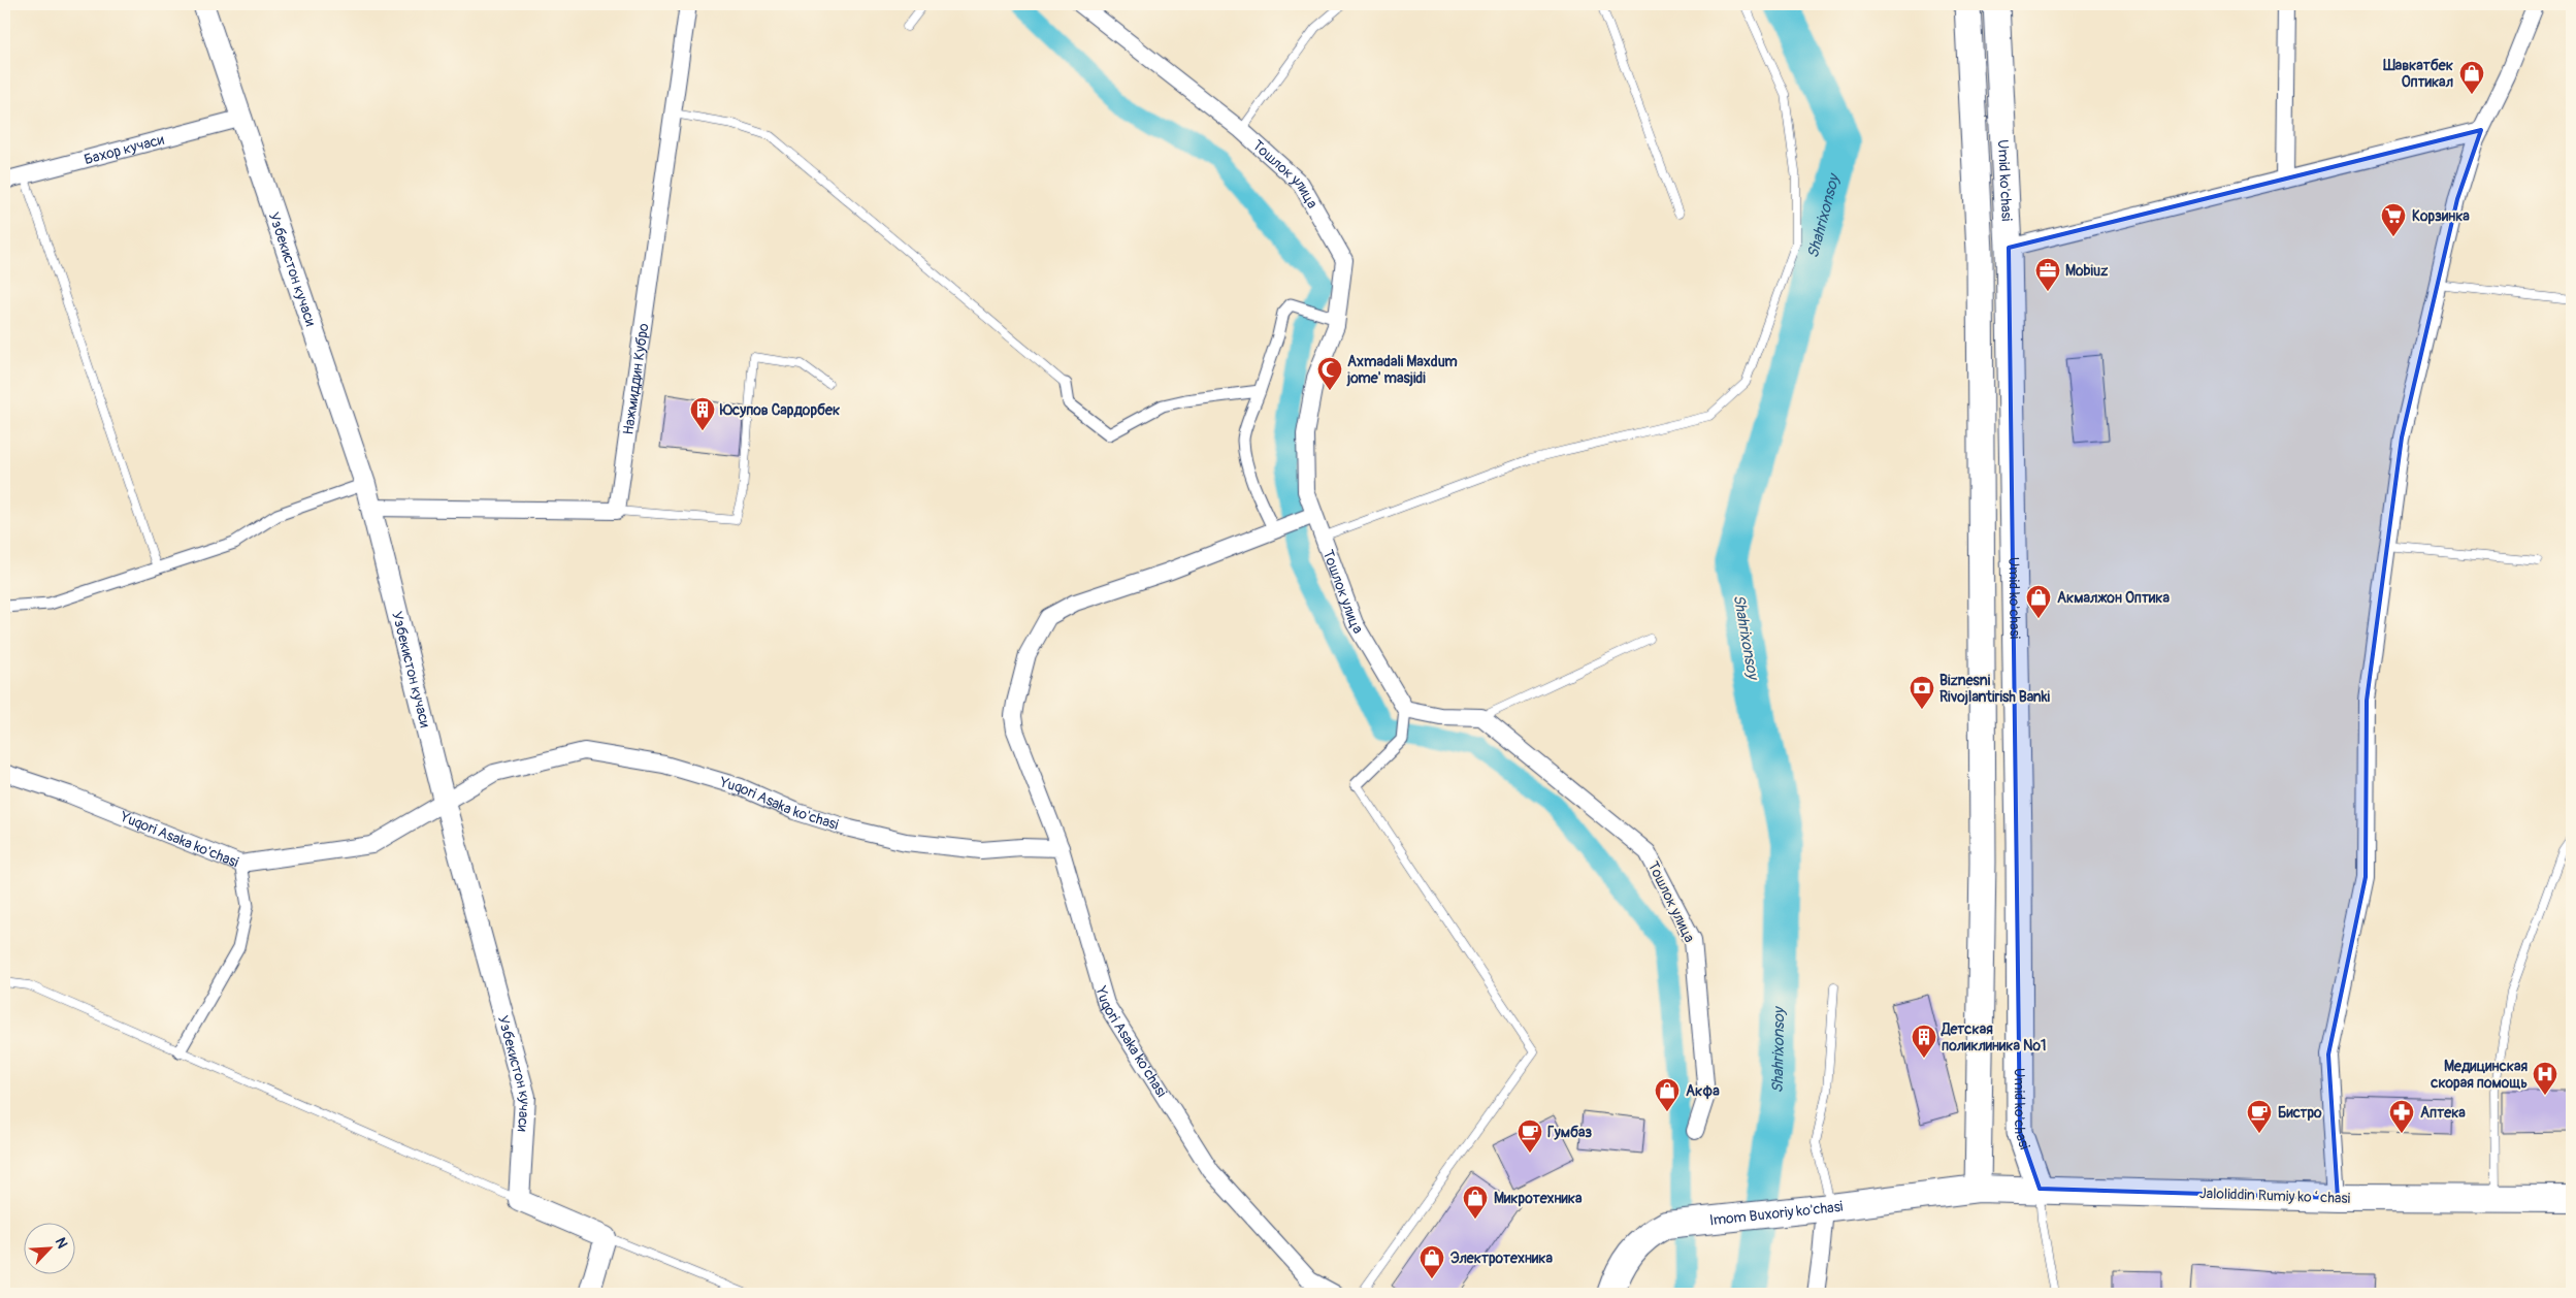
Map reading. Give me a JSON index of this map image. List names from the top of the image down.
{
  "streets": {
    "highway": ["Jaloliddin Rumiy koʻchasi", "lmom Buxoriy ko'chasi"],
    "main road": ["Umid ko'chasi"],
    "street": [
      "Бахор кучаси",
      "Тошлок улица",
      "Узбекистон кучаси",
      "Нажмиддин Кубро",
      "Yuqori Asaka ko'chasi"
    ]
  },
  "crossings": [
    ["Бахор кучаси", "Узбекистон кучаси"],
    ["Umid ko'chasi", "Jaloliddin Rumiy koʻchasi"],
    ["Umid ko'chasi", "lmom Buxoriy ko'chasi"],
    ["Узбекистон кучаси", "Yuqori Asaka ko'chasi"],
    ["Jaloliddin Rumiy koʻchasi", "lmom Buxoriy ko'chasi"]
  ],
  "water": ["Shahrixonsoy"],
  "places": {
    "shop": [
      "Шавкатбек Оптикал",
      "Акмалжон Оптика",
      "Акфа",
      "Микротехника",
      "Электротехника"
    ],
    "supermarket": ["Корзинка"],
    "office": ["Mobiuz"],
    "mosque": ["Axmadali Maxdum jome' masjidi"],
    "building": ["Юсупов Сардорбек", "Детская поликлиника №1"],
    "bank": ["Biznesni Rivojlantirish Banki"],
    "hospital": ["Медицинская скорая помощь"],
    "cafe": ["Бистро", "Гумбаз"],
    "pharmacy": ["Аптека"]
  },
  "north": "top right"
}
